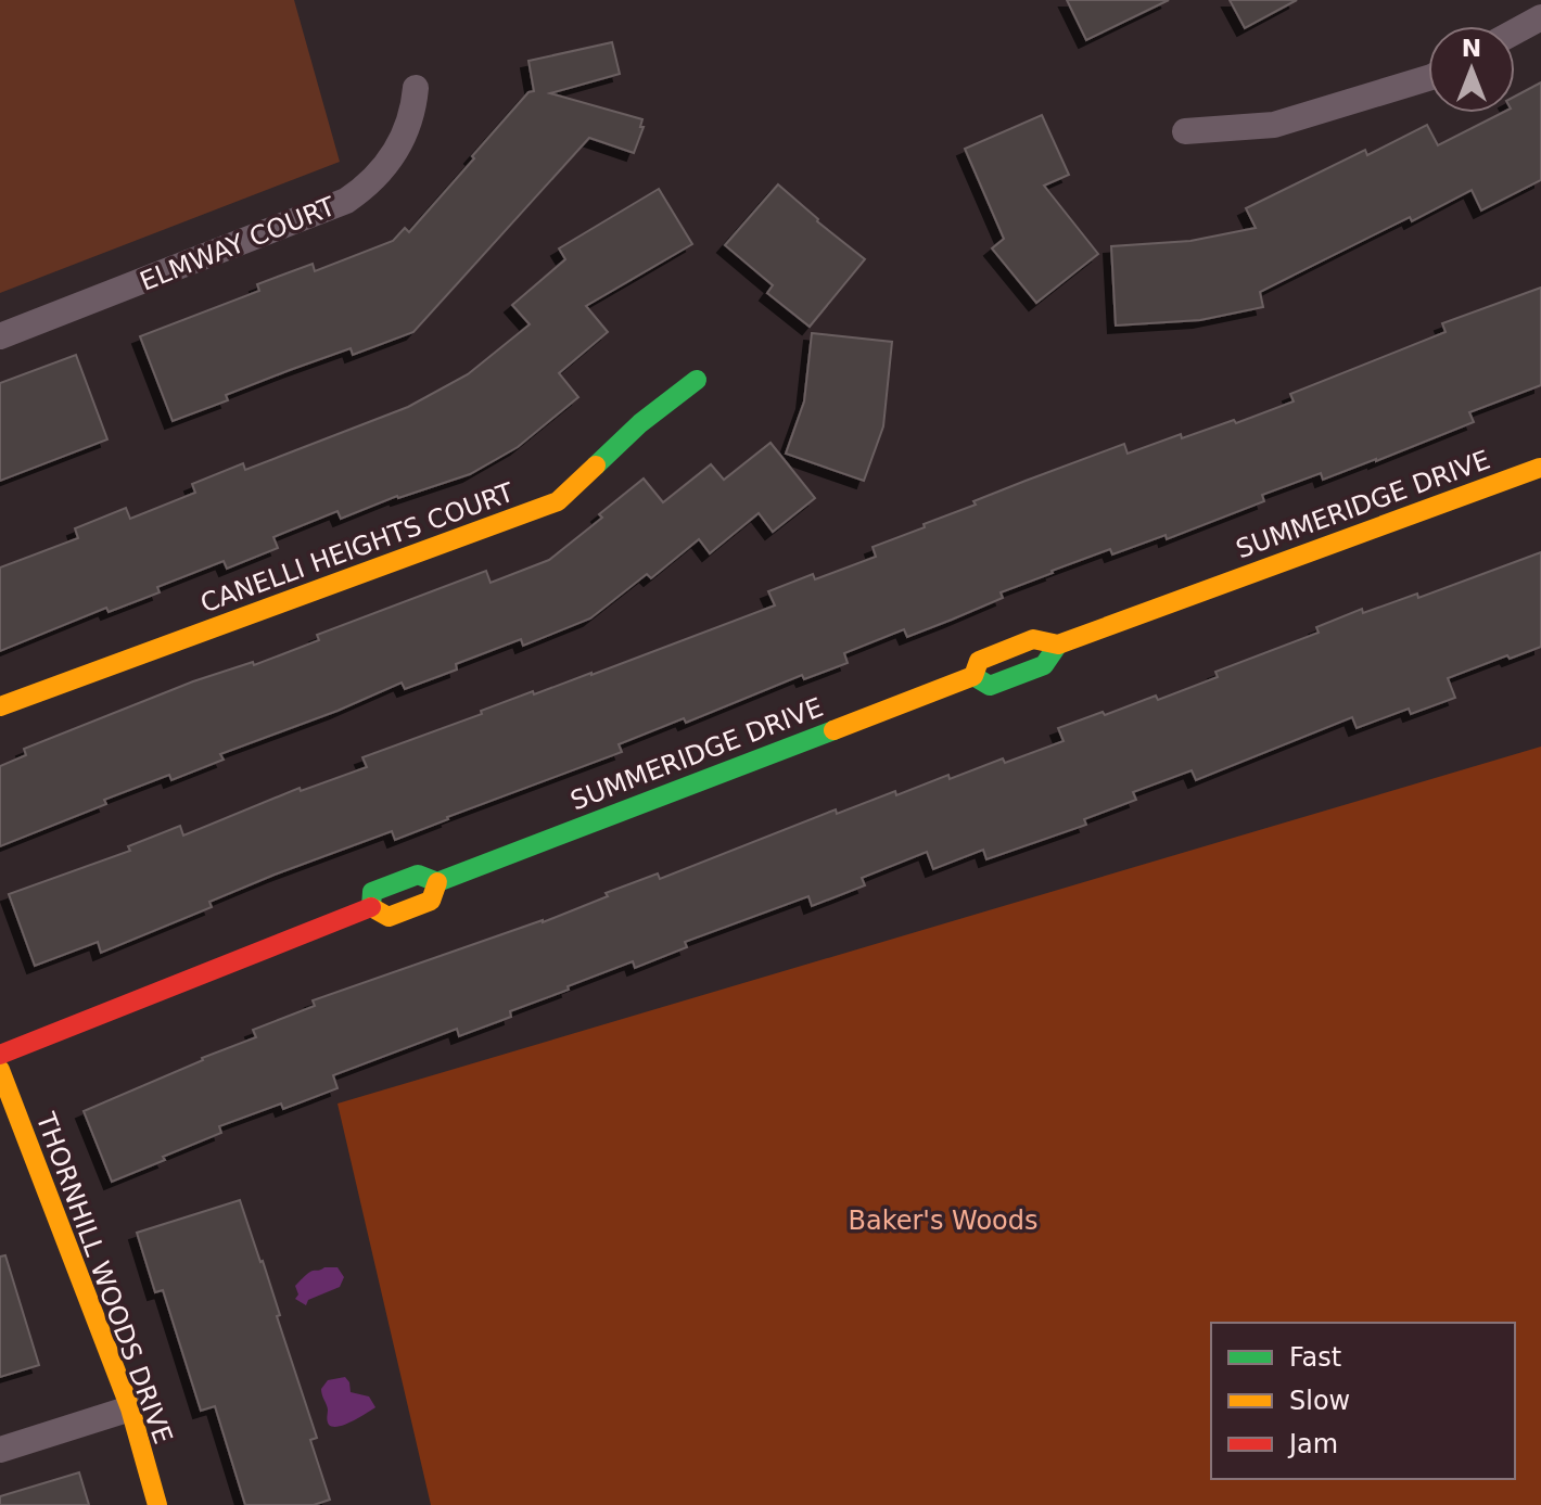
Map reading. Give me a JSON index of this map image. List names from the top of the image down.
{
  "streets": {
    "street": [
      "ELMWAY COURT",
      "SUMMERIDGE DRIVE",
      "CANELLI HEIGHTS COURT",
      "THORNHILL WOODS DRIVE"
    ]
  },
  "parks": ["Baker's Woods"],
  "legend": ["Fast", "Slow", "Jam"],
  "north": "top"
}
